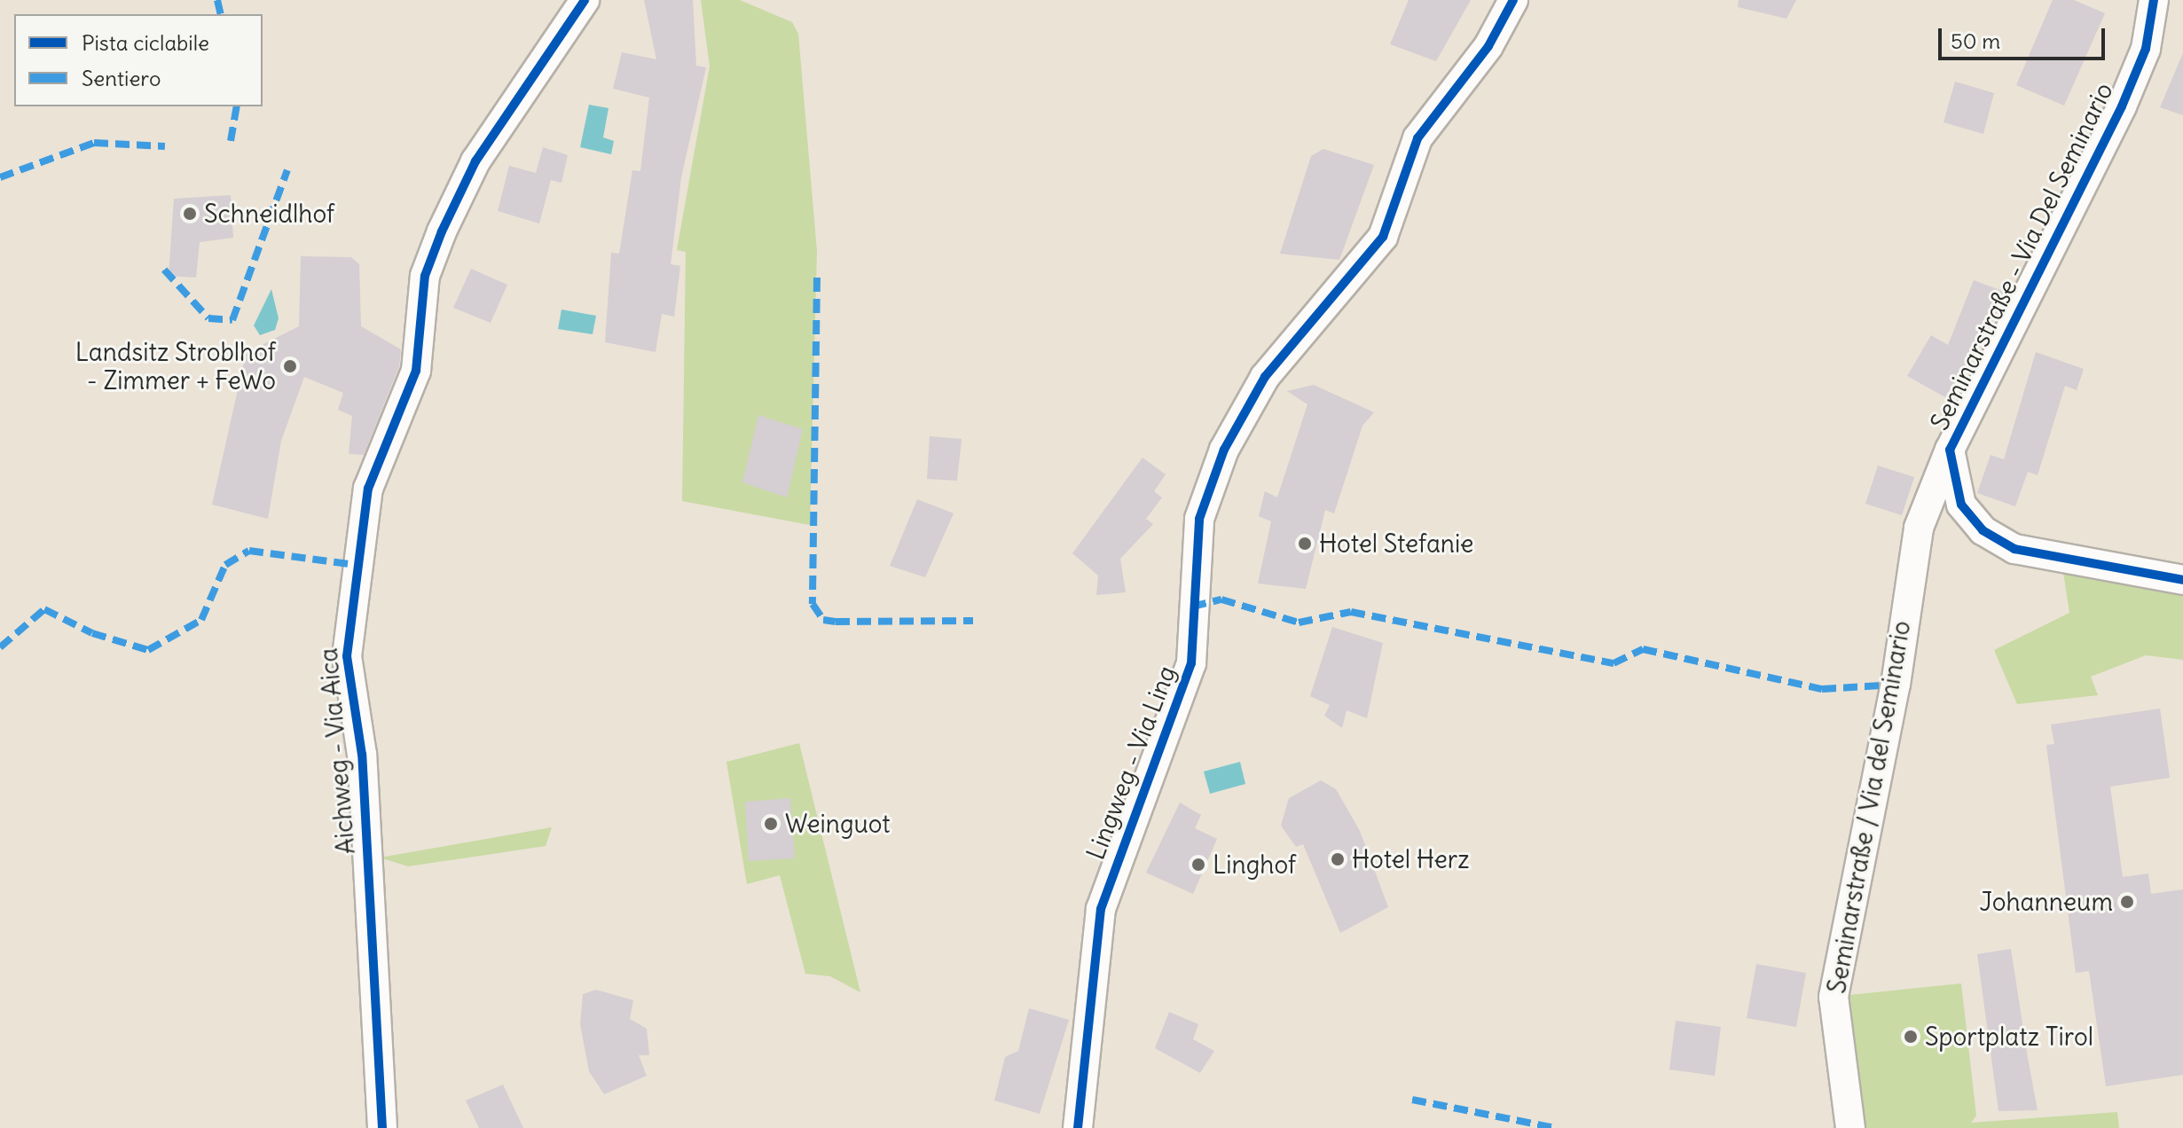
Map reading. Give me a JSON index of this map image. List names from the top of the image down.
{
  "streets": {
    "street": [
      "Seminarstraße - Via Del Seminario",
      "Aichweg - Via Aica",
      "Lingweg - Via Ling",
      "Seminarstraße / Via del Seminario"
    ]
  },
  "crossings": [
    ["Seminarstraße - Via Del Seminario", "Seminarstraße / Via del Seminario"]
  ],
  "places": [
    "Schneidlhof",
    "Landsitz Stroblhof - Zimmer + FeWo",
    "Hotel Stefanie",
    "Weinguot",
    "Hotel Herz",
    "Linghof",
    "Johanneum",
    "Sportplatz Tirol"
  ],
  "legend": ["Pista ciclabile", "Sentiero"],
  "scale_bar": "50 m"
}
